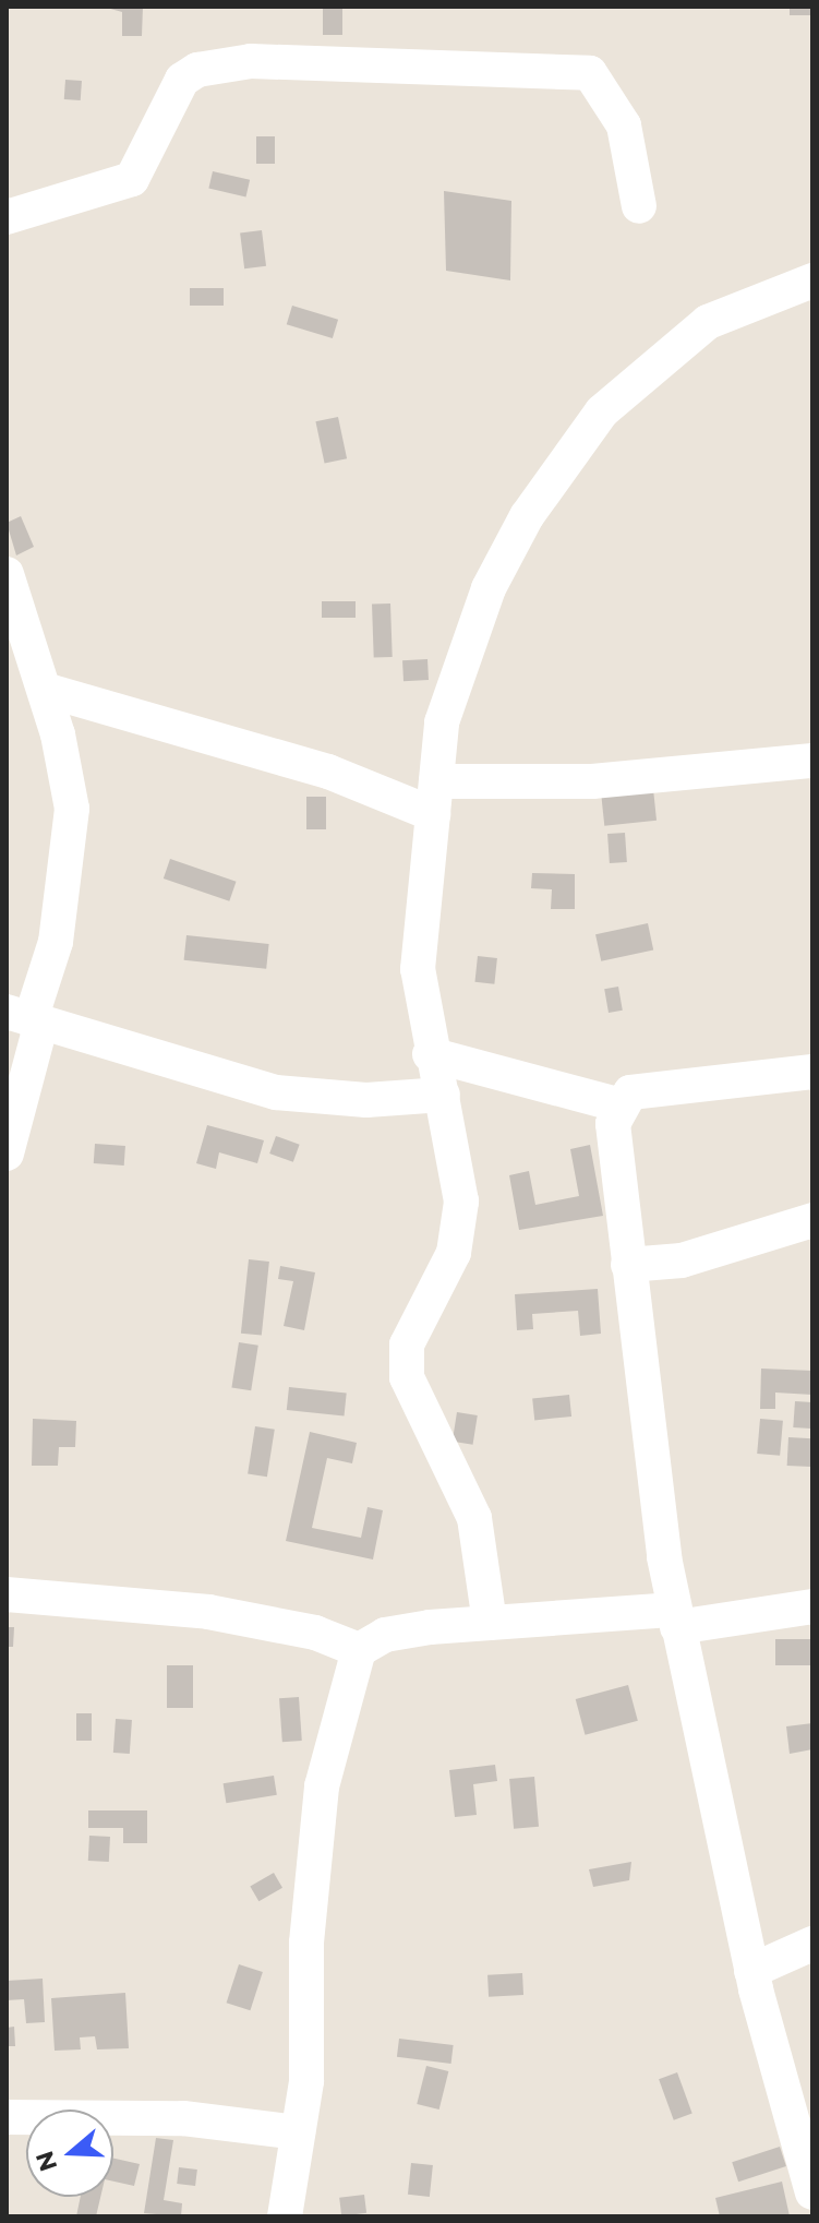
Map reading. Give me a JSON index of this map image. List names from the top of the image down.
{
  "north": "left"
}
